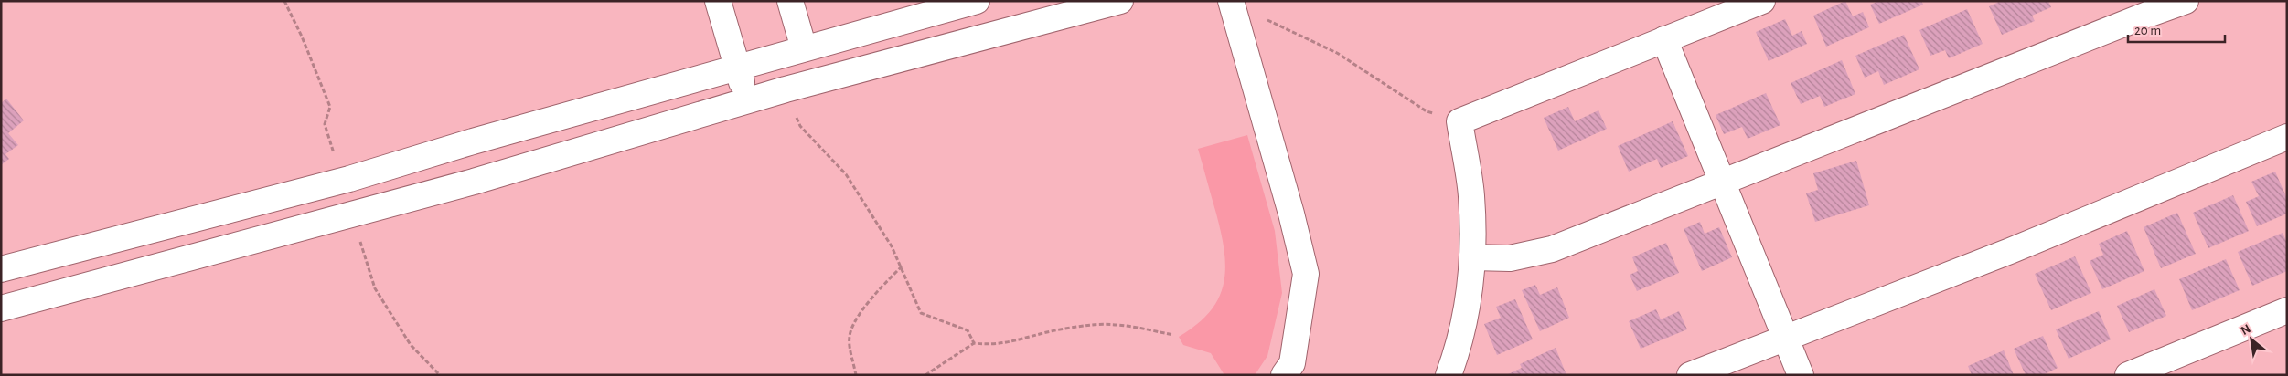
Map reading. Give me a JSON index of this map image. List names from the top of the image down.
{
  "scale_bar": "20 m",
  "north": "top left"
}
